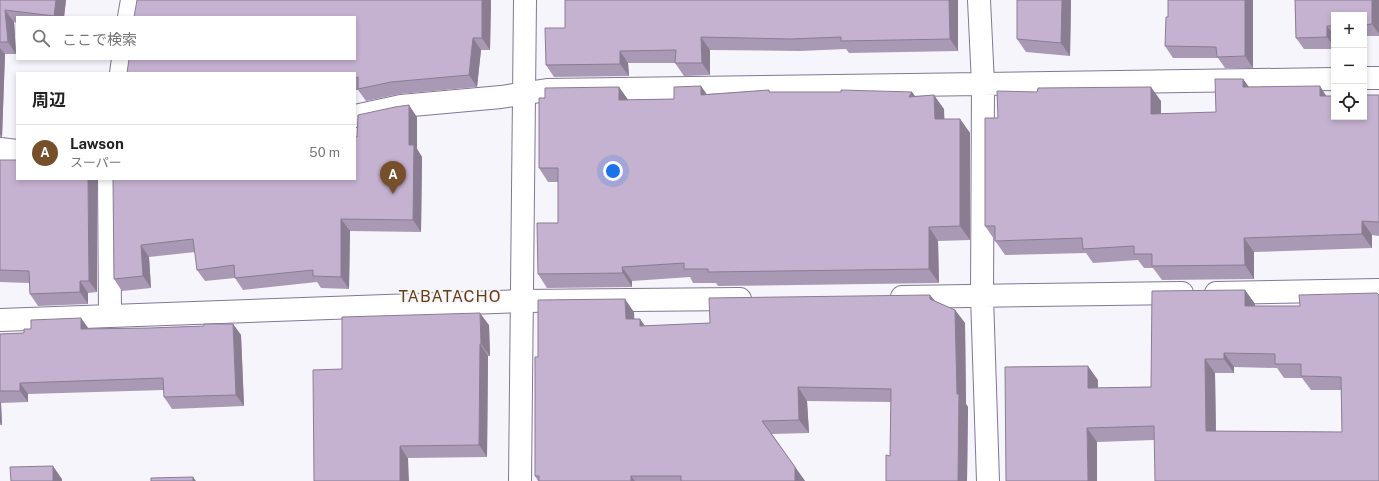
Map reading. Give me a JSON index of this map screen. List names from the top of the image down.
{
  "districts": ["TABATACHO"],
  "page": {
    "map_buttons": ["+", "−"],
    "search": "ここで検索",
    "heading": "周辺",
    "list": [
      {
        "mark": "A",
        "name": "Lawson",
        "note": "スーパー",
        "value": "50 m"
      }
    ],
    "pins": "A"
  }
}
